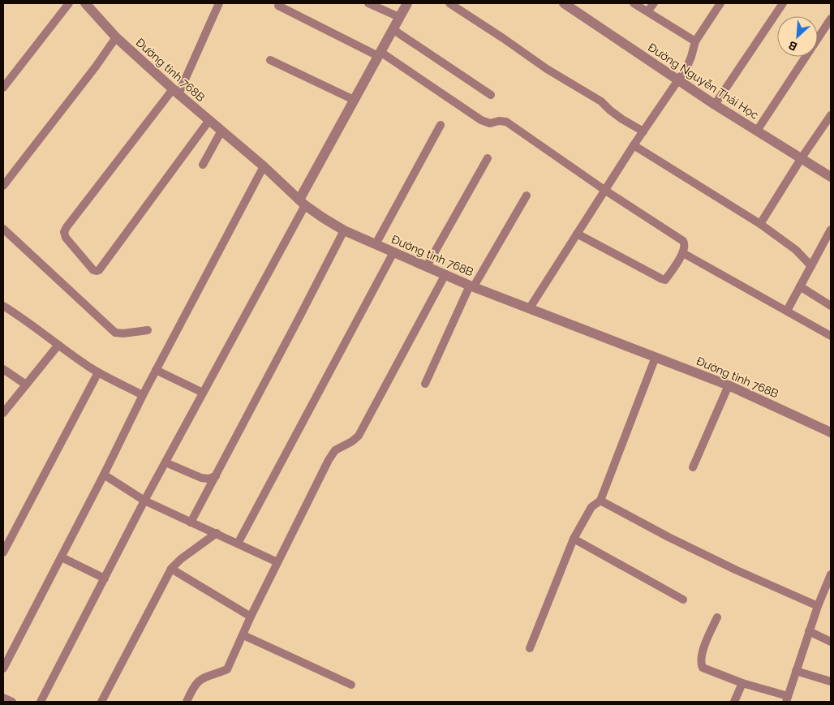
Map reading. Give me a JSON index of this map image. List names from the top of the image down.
{
  "streets": {
    "street": ["Đường tỉnh 768B", "Đường Nguyễn Thái Học"]
  },
  "north": "bottom left"
}
